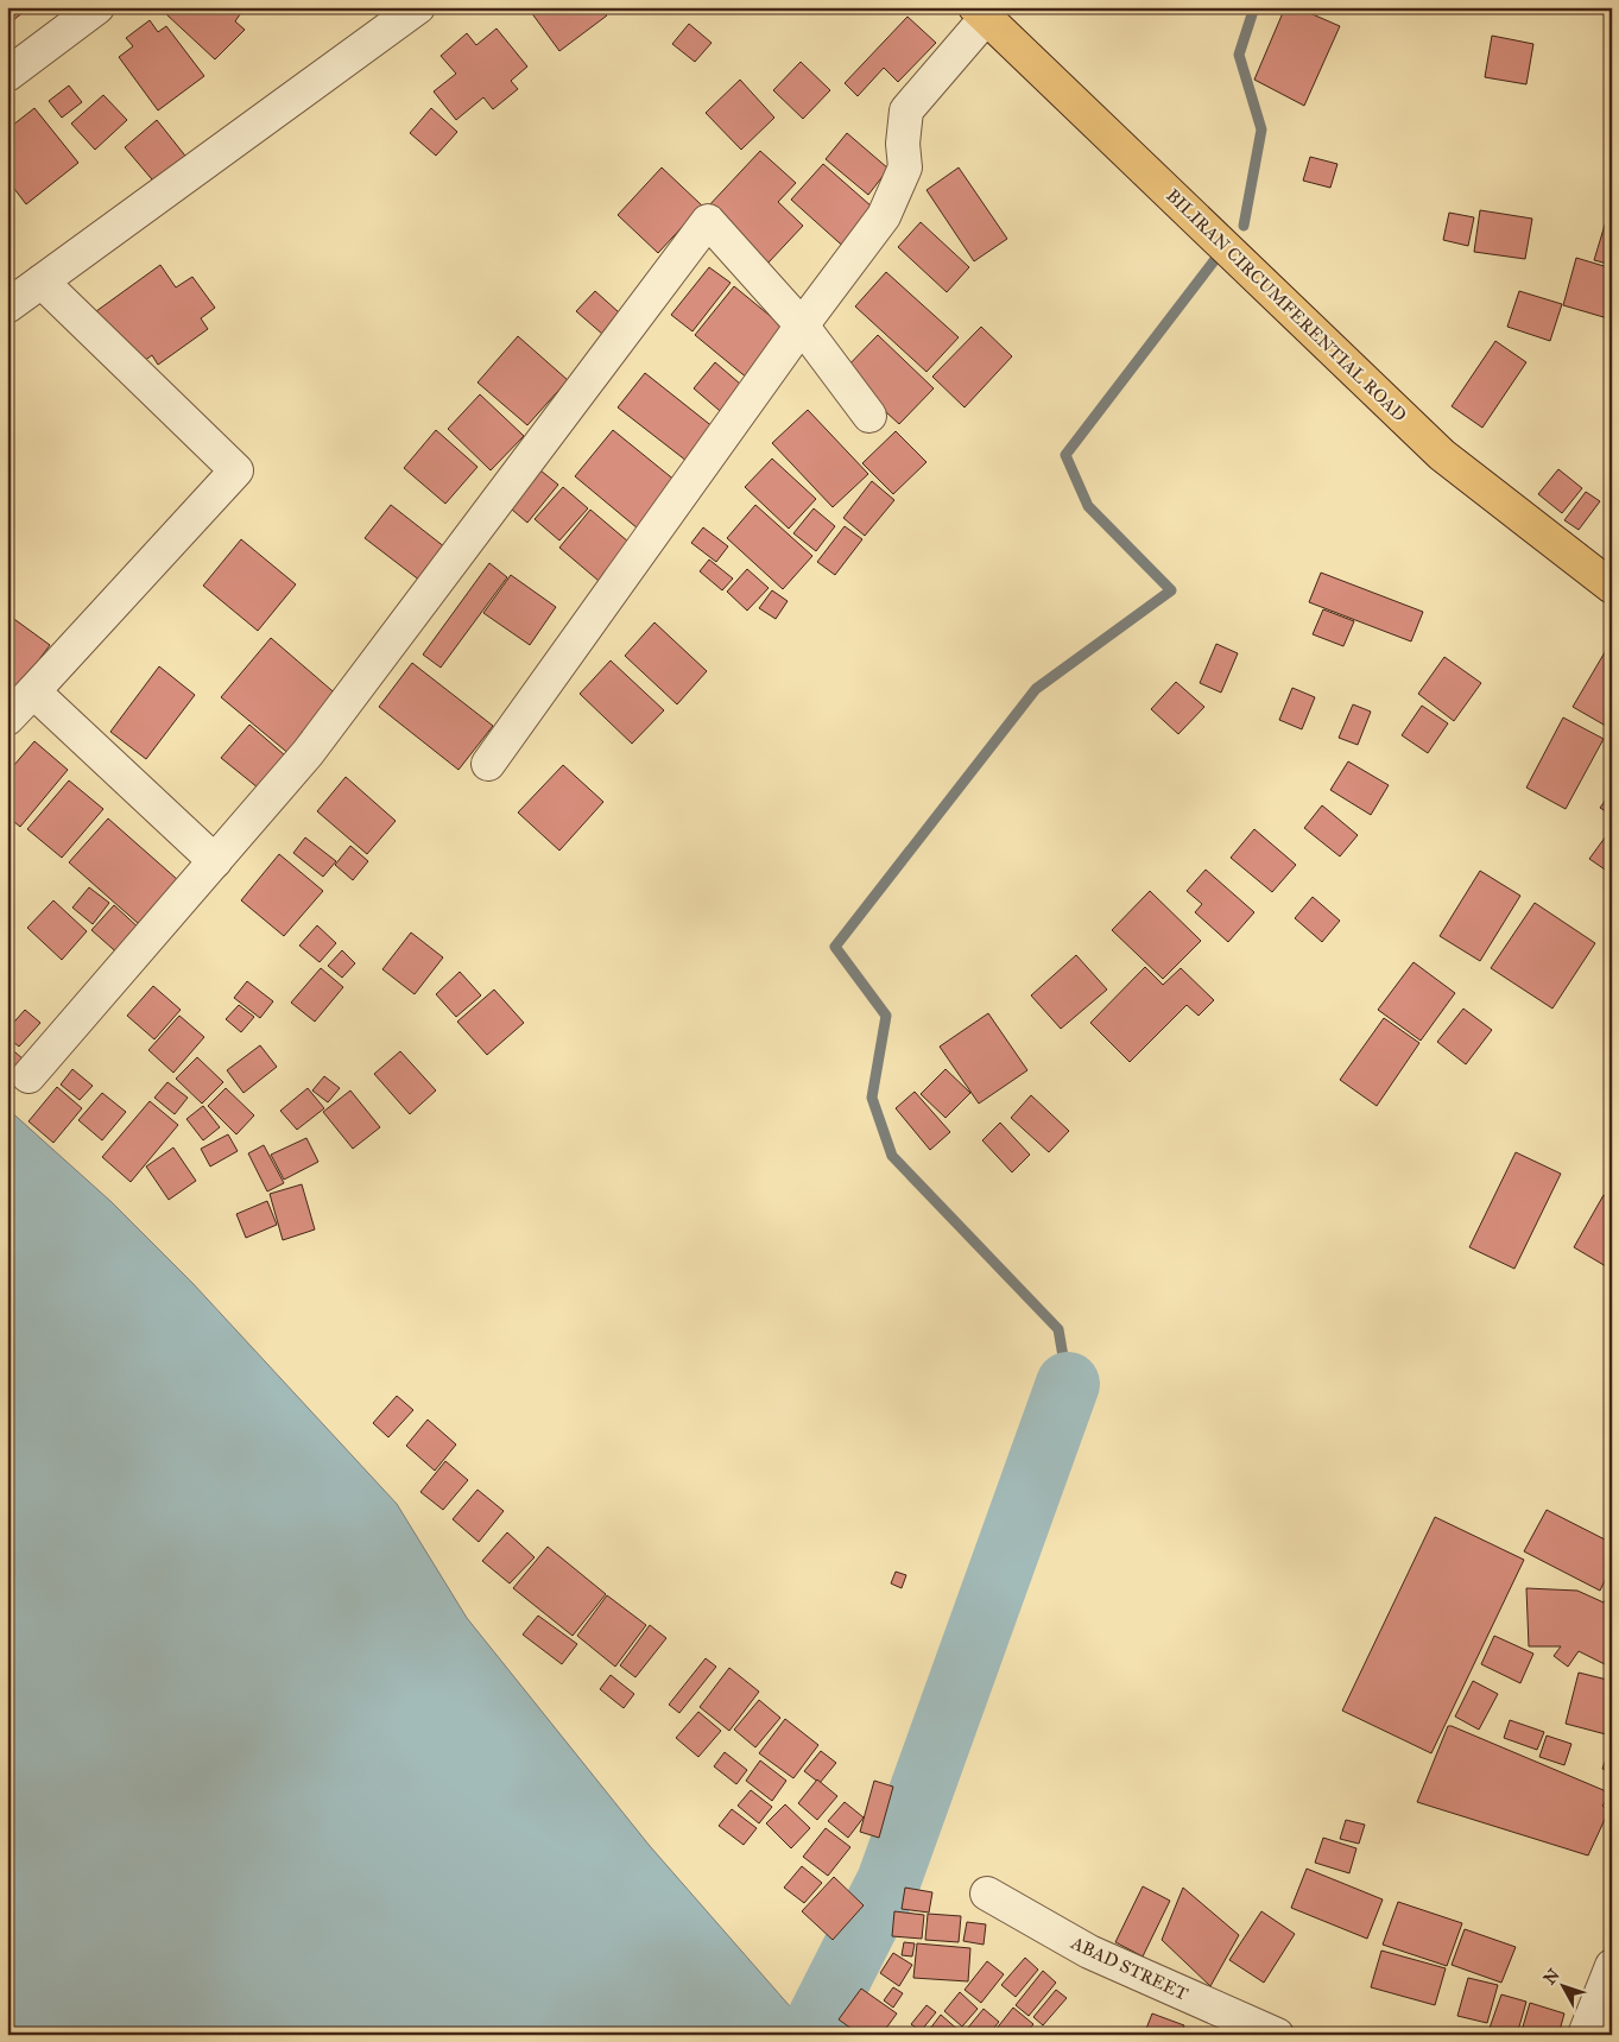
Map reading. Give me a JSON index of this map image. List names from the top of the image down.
{
  "streets": {
    "main road": ["BILIRAN CIRCUMFERENTIAL ROAD"],
    "street": ["ABAD STREET"]
  },
  "north": "top left"
}
